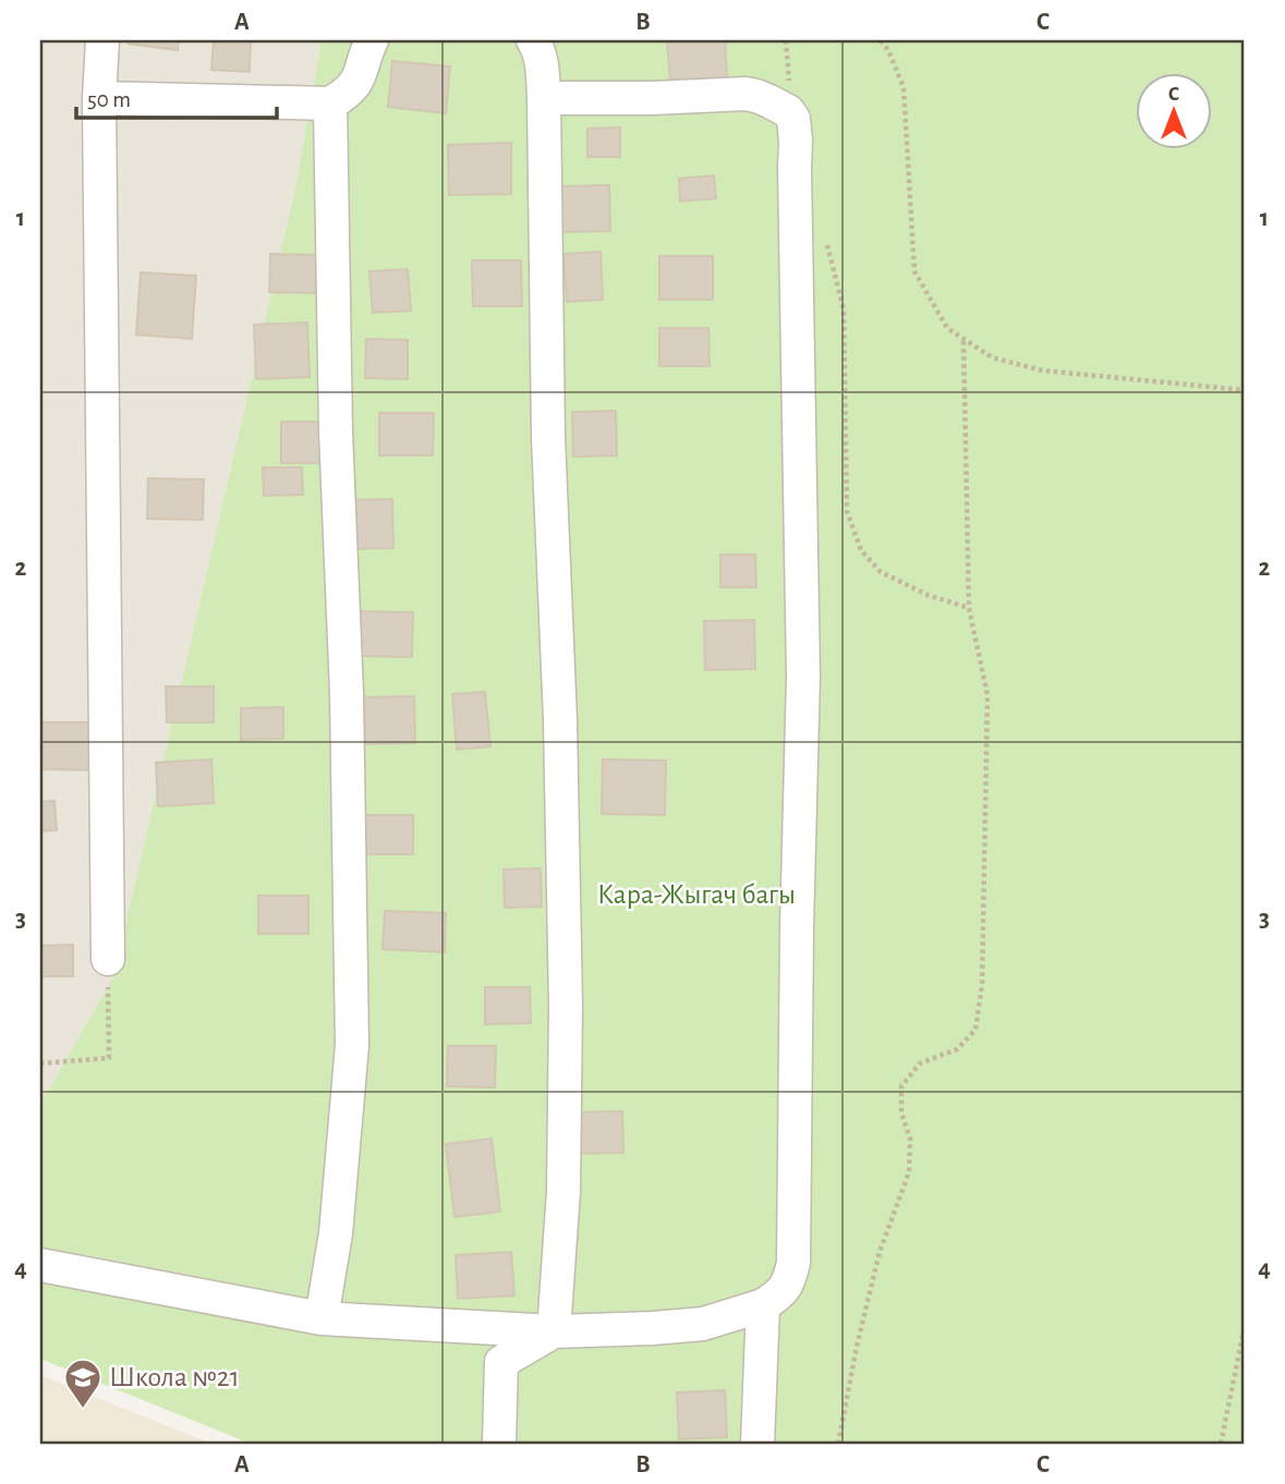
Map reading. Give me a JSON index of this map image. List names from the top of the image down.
{
  "parks": ["Кара-Жыгач багы"],
  "places": {
    "school or university": ["Школа №21"]
  },
  "scale_bar": "50 m",
  "north": "top",
  "grid": {
    "columns": ["A", "B", "C"],
    "rows": [
      "1",
      "2",
      "3",
      "4"
    ]
  }
}
